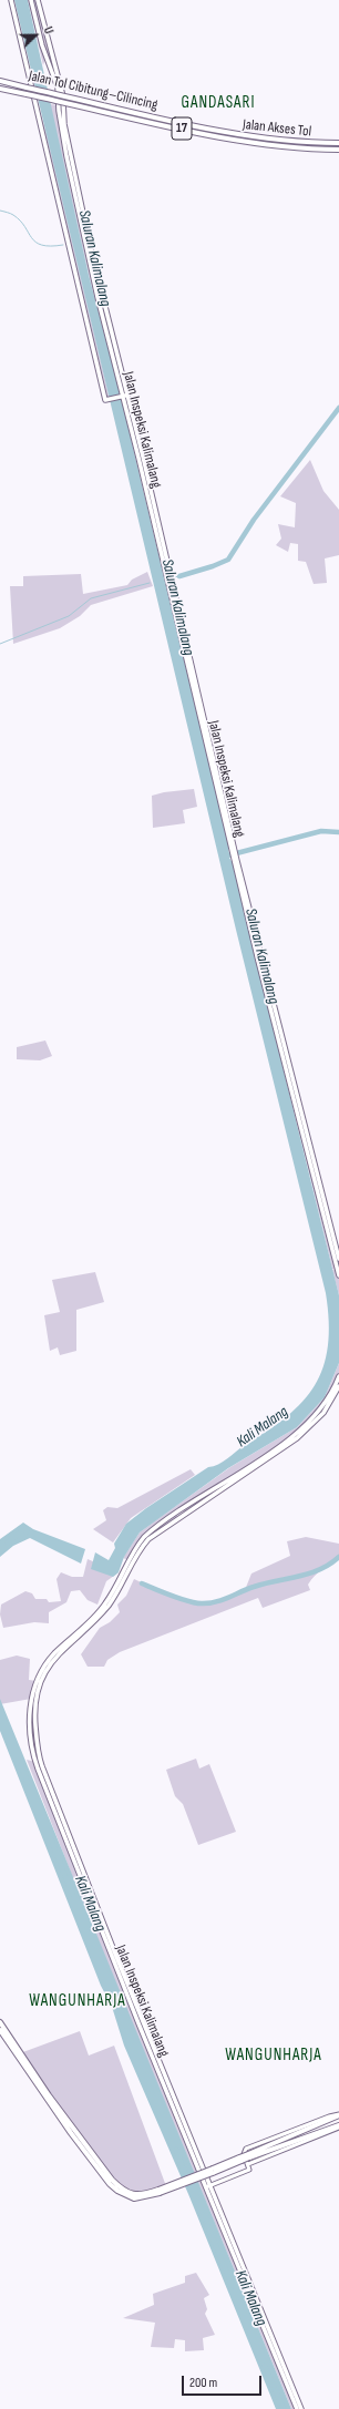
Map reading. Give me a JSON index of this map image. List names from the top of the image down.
{
  "streets": {
    "highway": ["Jalan Tol Cibitung–Cilincing", "17"],
    "main road": ["Jalan Akses Tol", "Jalan Inspeksi Kalimalang"]
  },
  "crossings": [
    ["Jalan Tol Cibitung–Cilincing", "Jalan Akses Tol"],
    ["Jalan Akses Tol", "Jalan Inspeksi Kalimalang"]
  ],
  "districts": ["GANDASARI", "WANGUNHARJA", "WANGUNHARJA"],
  "water": ["Saluran Kalimalang", "Kali Malang"],
  "scale_bar": "200 m",
  "north": "right"
}
